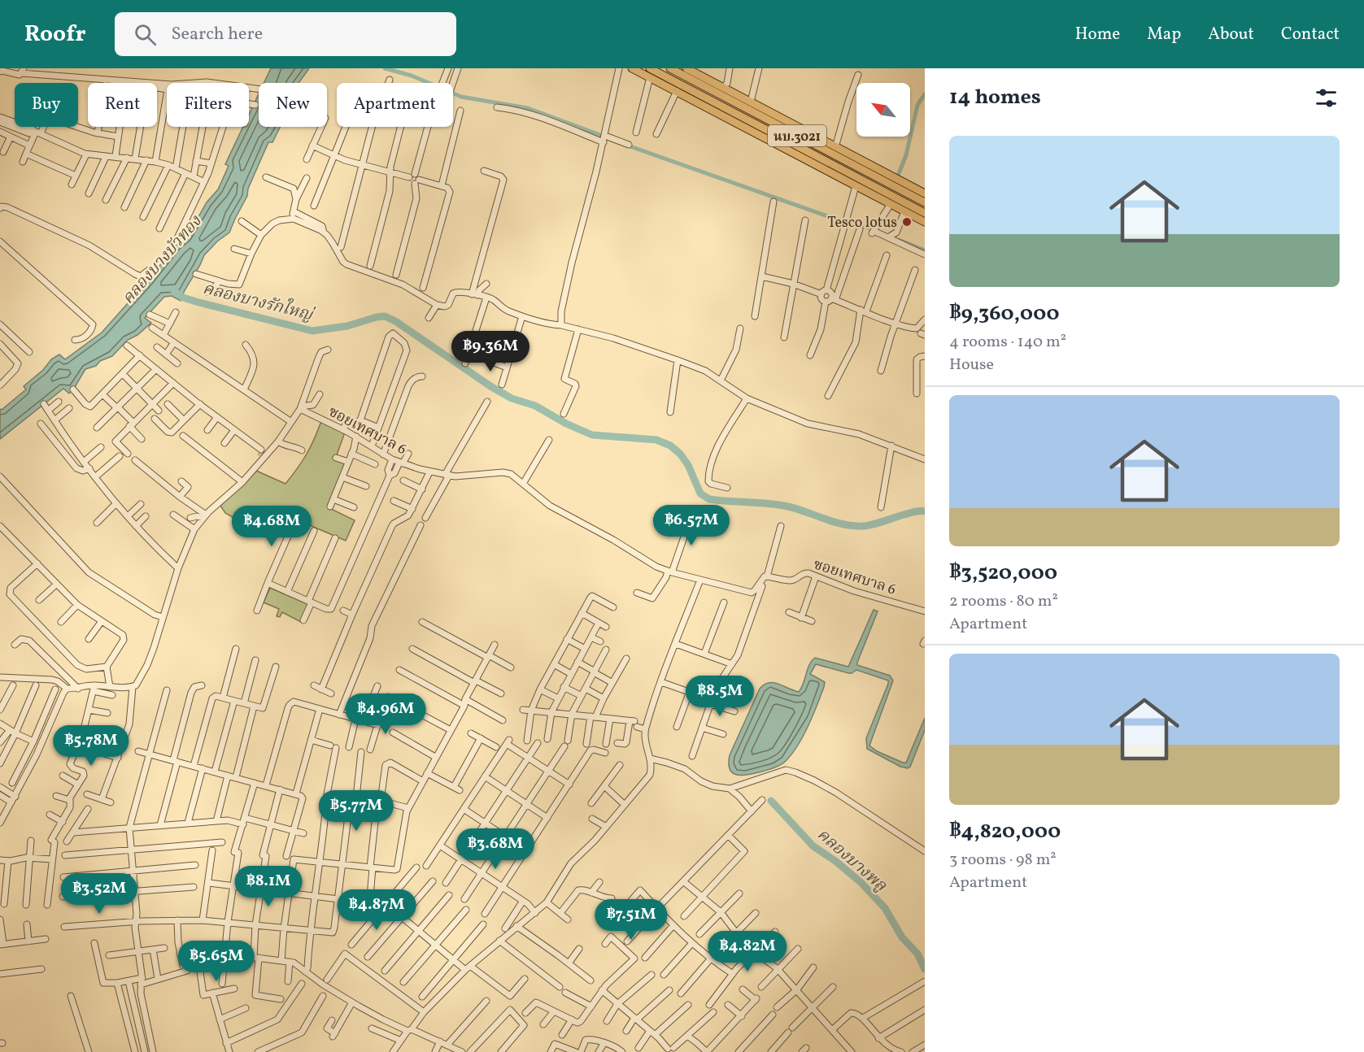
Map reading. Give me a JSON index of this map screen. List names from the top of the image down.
{
  "streets": {
    "main road": ["นบ.3021"],
    "street": ["ซอยเทศบาล 6"]
  },
  "water": ["คลองบางบัวทอง", "คลองบางรักใหญ่", "คลองบางพลู"],
  "places": ["Tesco lotus"],
  "north": "top left",
  "page": {
    "header": "Roofr",
    "search": "Search here",
    "nav": [
      "Home",
      "Map",
      "About",
      "Contact"
    ],
    "heading": "14 homes",
    "chip": [
      "Buy",
      "Rent",
      "Filters",
      "New",
      "Apartment"
    ],
    "list": [
      {
        "name": "฿9,360,000",
        "note": "4 rooms · 140 m² · House"
      },
      {
        "name": "฿3,520,000",
        "note": "2 rooms · 80 m² · Apartment"
      },
      {
        "name": "฿4,820,000",
        "note": "3 rooms · 98 m² · Apartment"
      }
    ],
    "price": [
      "฿9.36M",
      "฿6.57M",
      "฿4.68M",
      "฿8.5M",
      "฿4.96M",
      "฿5.78M",
      "฿5.77M",
      "฿3.68M",
      "฿8.1M",
      "฿3.52M",
      "฿4.87M",
      "฿7.51M",
      "฿4.82M",
      "฿5.65M"
    ]
  }
}
